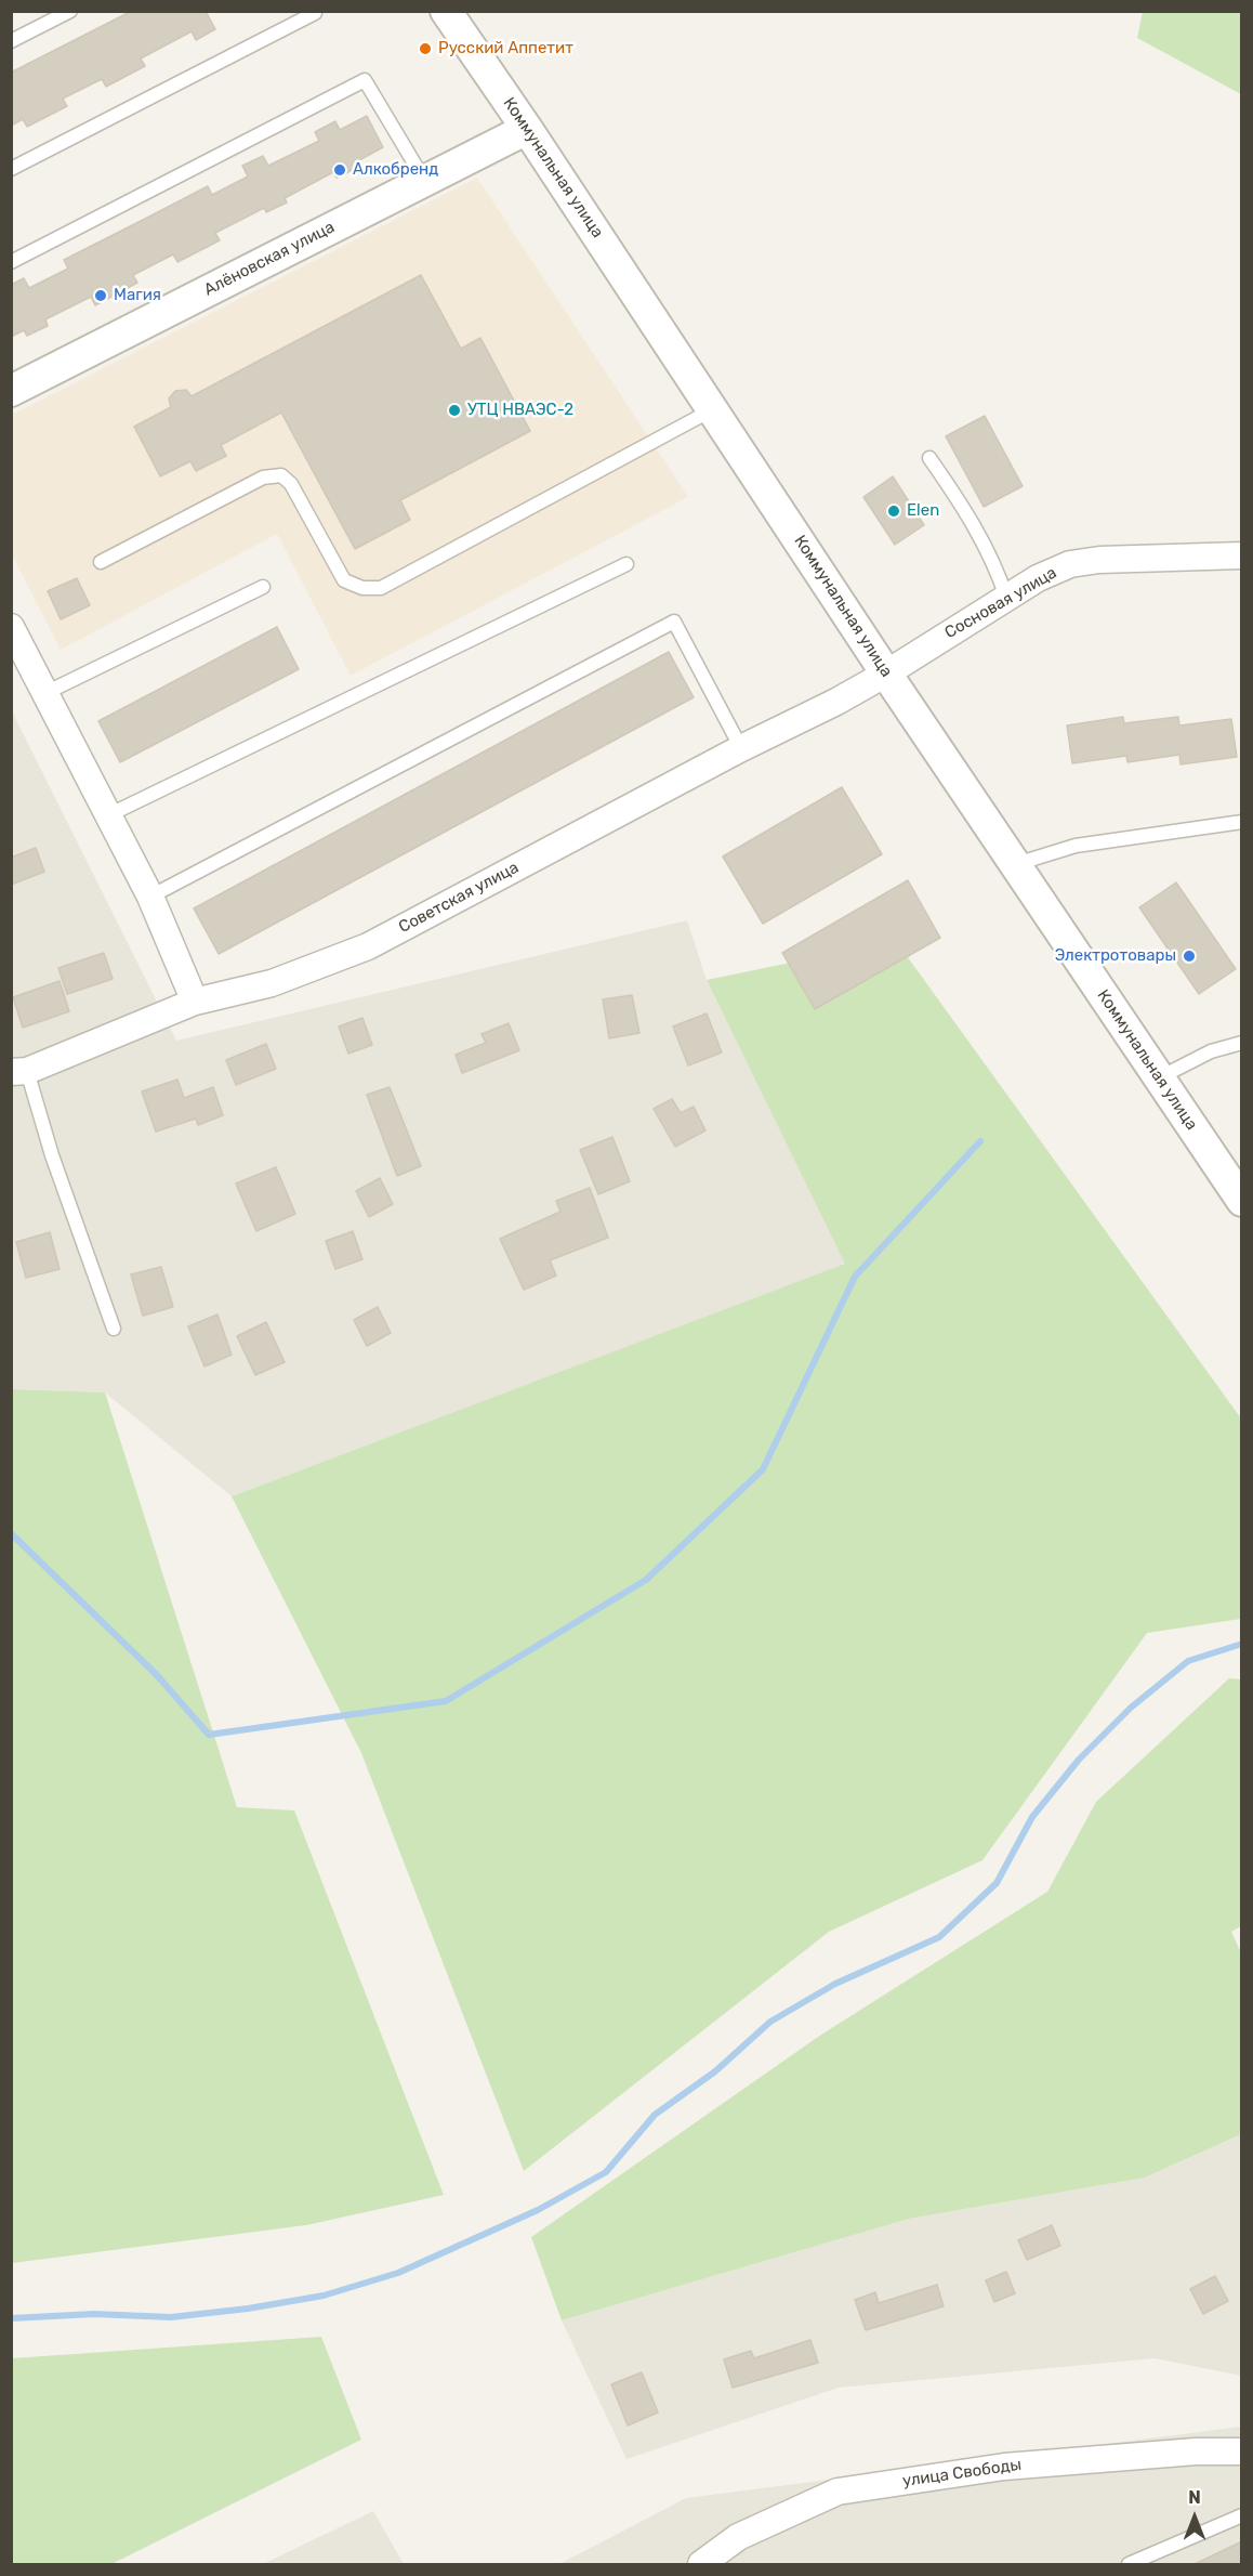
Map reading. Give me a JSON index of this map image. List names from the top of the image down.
{
  "streets": {
    "street": [
      "Коммунальная улица",
      "Алёновская улица",
      "Сосновая улица",
      "Советская улица",
      "улица Свободы"
    ]
  },
  "crossings": [
    ["Коммунальная улица", "Алёновская улица"],
    ["Коммунальная улица", "Сосновая улица"],
    ["Коммунальная улица", "Советская улица"],
    ["Сосновая улица", "Советская улица"]
  ],
  "places": [
    "Русский Аппетит",
    "Алкобренд",
    "Магия",
    "УТЦ НВАЭС-2",
    "Elen",
    "Электротовары"
  ],
  "north": "top"
}
